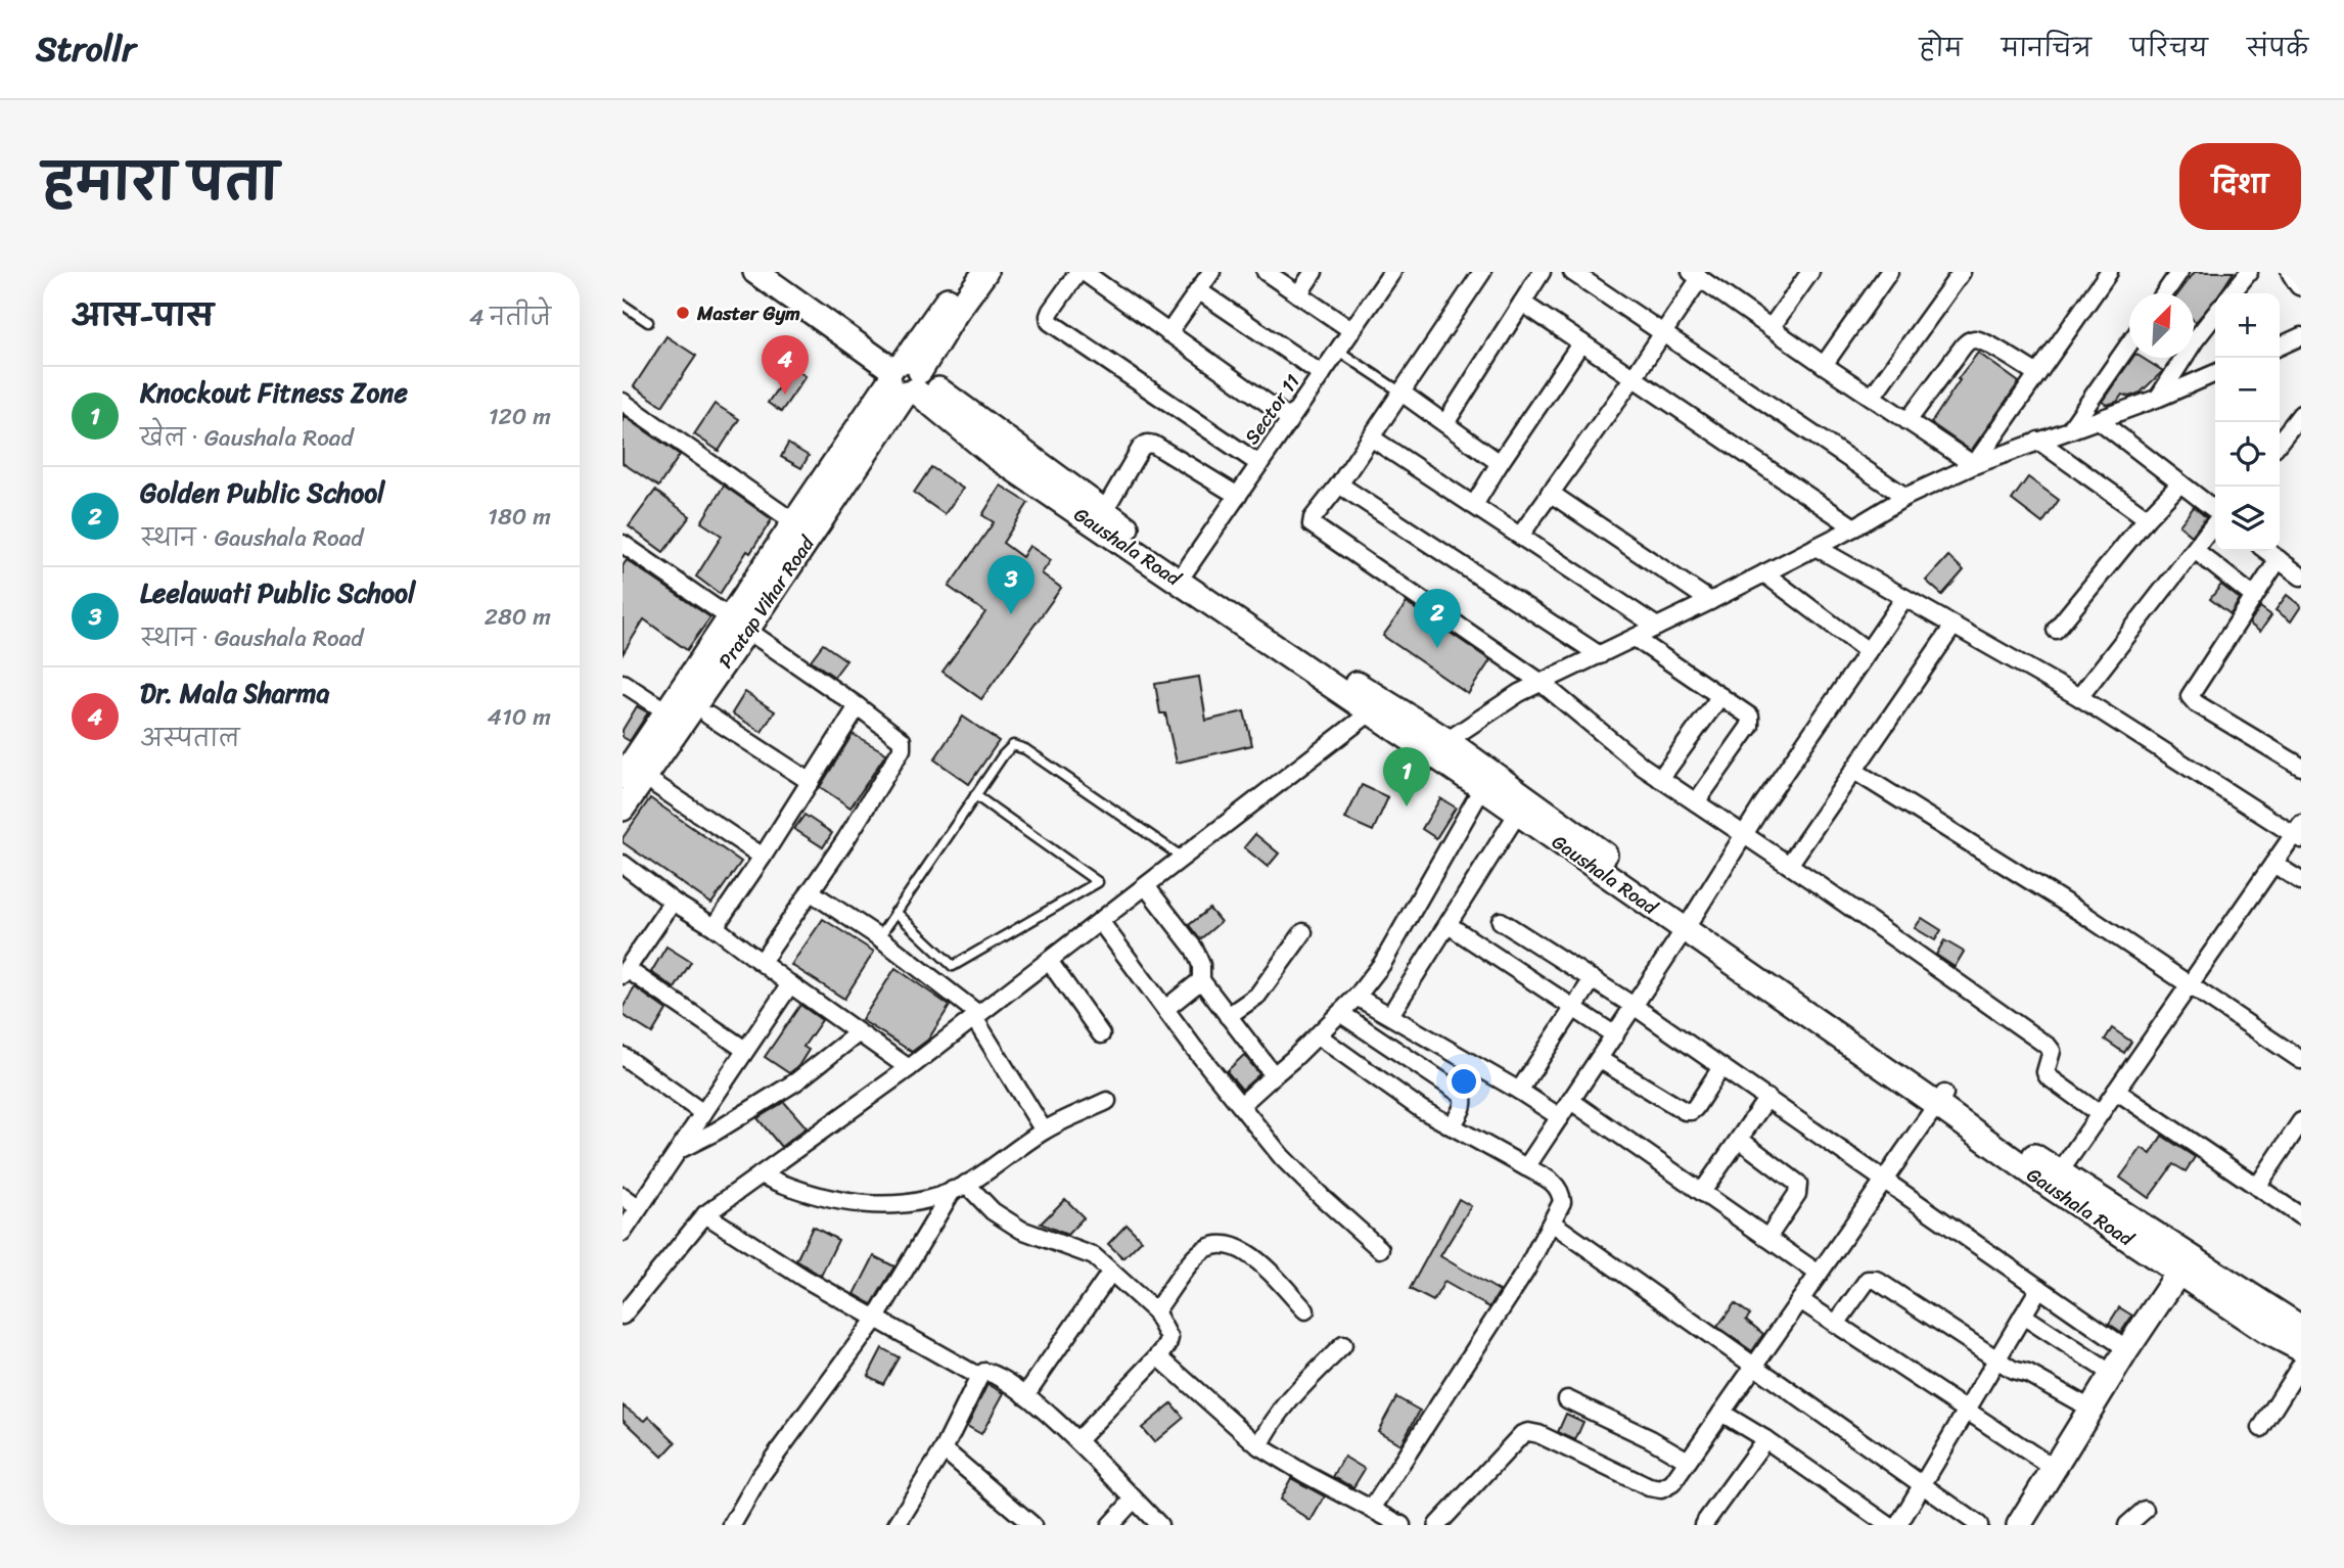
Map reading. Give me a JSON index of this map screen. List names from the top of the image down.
{
  "streets": {
    "street": ["Sector 11", "Gaushala Road", "Pratap Vihar Road"]
  },
  "crossings": [
    ["Sector 11", "Gaushala Road"],
    ["Gaushala Road", "Pratap Vihar Road"]
  ],
  "places": ["Master Gym"],
  "north": "top right",
  "page": {
    "header": "Strollr",
    "nav": [
      "होम",
      "मानचित्र",
      "परिचय",
      "संपर्क"
    ],
    "title": "हमारा पता",
    "buttons": "दिशा",
    "heading": ["आस-पास", "4 नतीजे"],
    "map_buttons": ["+", "−"],
    "pins": [
      "4",
      "3",
      "2",
      "1"
    ],
    "list": [
      {
        "mark": "1",
        "name": "Knockout Fitness Zone",
        "note": "खेल · Gaushala Road",
        "value": "120 m"
      },
      {
        "mark": "2",
        "name": "Golden Public School",
        "note": "स्थान · Gaushala Road",
        "value": "180 m"
      },
      {
        "mark": "3",
        "name": "Leelawati Public School",
        "note": "स्थान · Gaushala Road",
        "value": "280 m"
      },
      {
        "mark": "4",
        "name": "Dr. Mala Sharma",
        "note": "अस्पताल",
        "value": "410 m"
      }
    ]
  }
}
